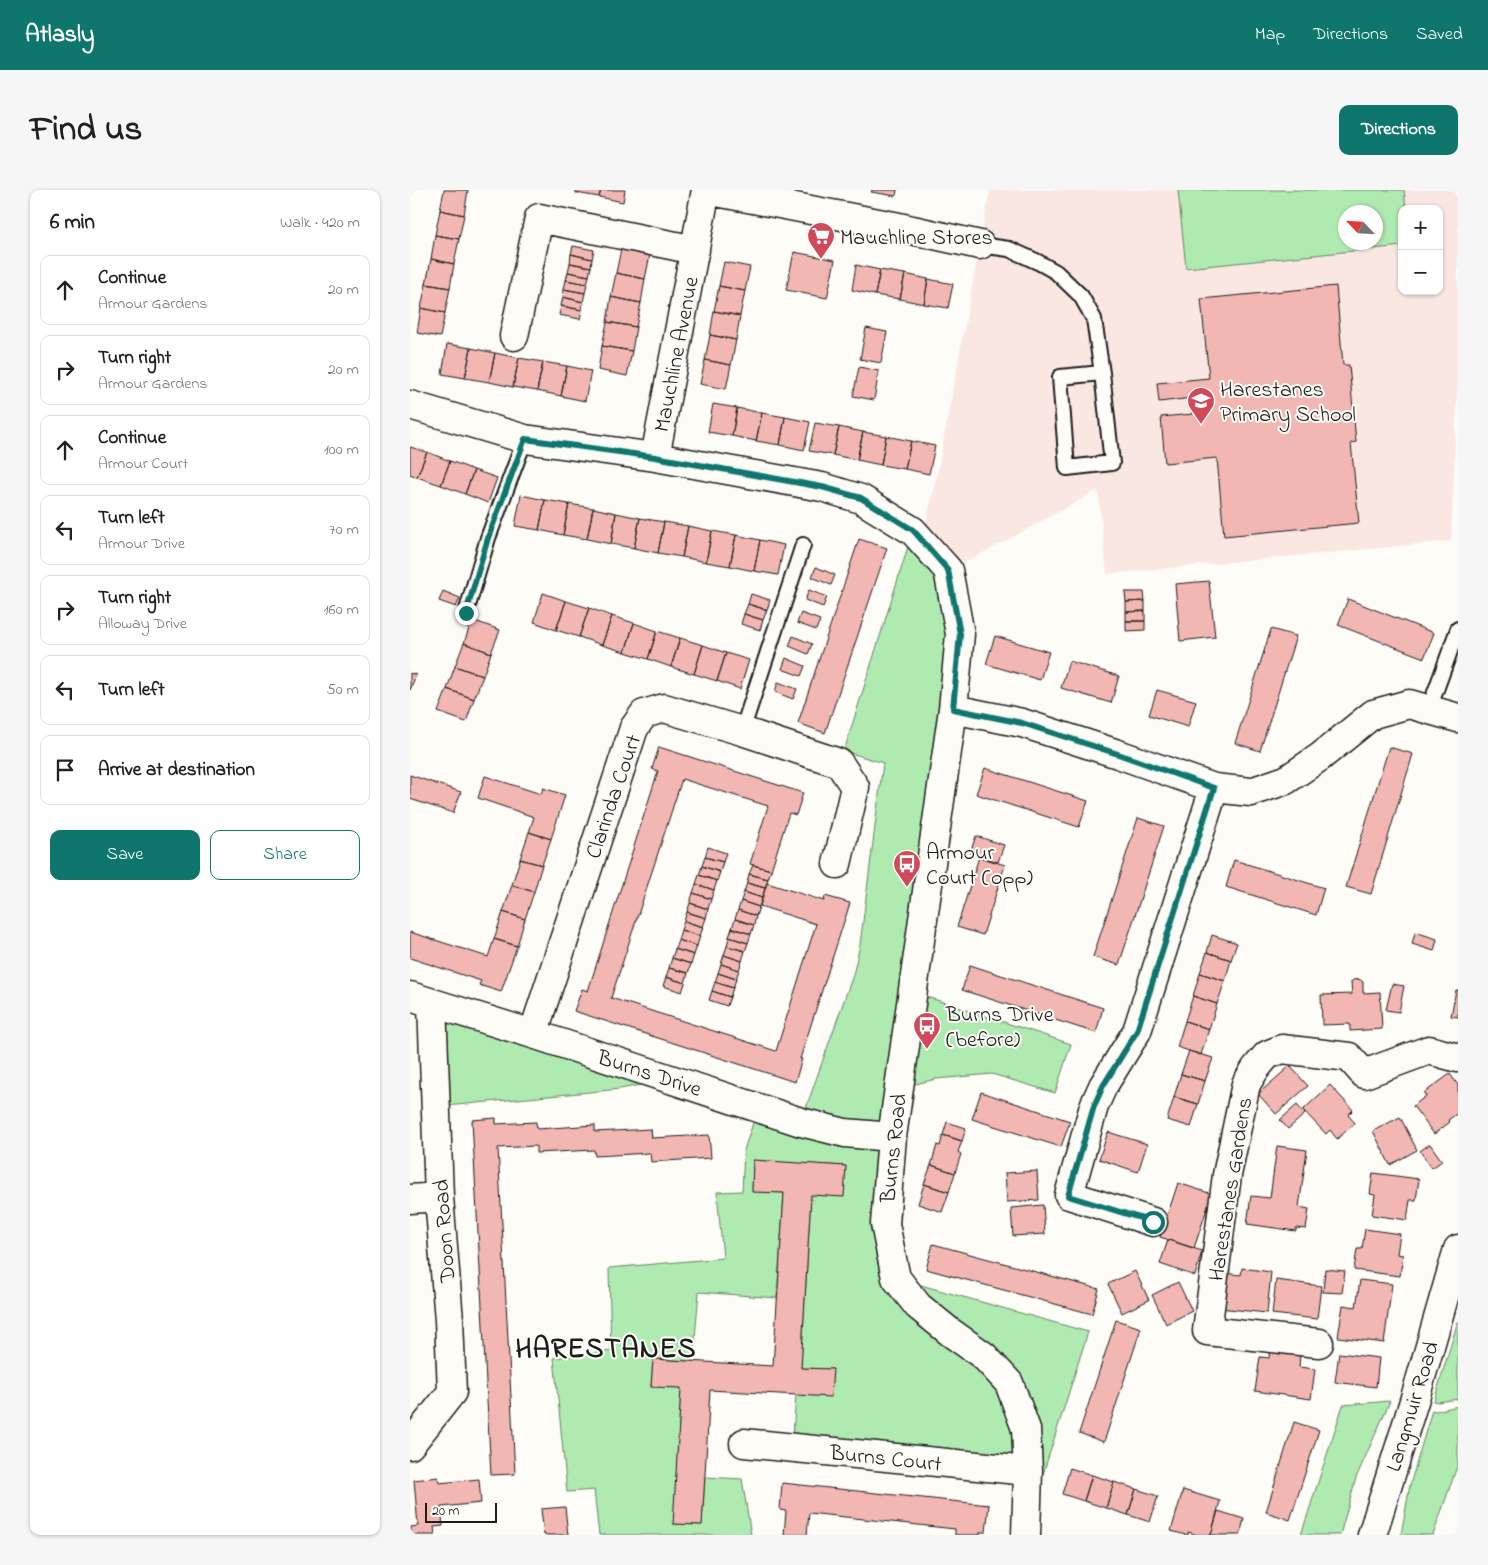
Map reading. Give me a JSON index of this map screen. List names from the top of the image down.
{
  "streets": {
    "street": [
      "Mauchline Avenue",
      "Clarinda Court",
      "Burns Drive",
      "Burns Road",
      "Harestanes Gardens",
      "Doon Road",
      "Langmuir Road",
      "Burns Court"
    ]
  },
  "crossings": [
    ["Mauchline Avenue", "Burns Road"],
    ["Clarinda Court", "Burns Drive"],
    ["Burns Drive", "Burns Road"],
    ["Burns Drive", "Doon Road"],
    ["Burns Road", "Burns Court"]
  ],
  "districts": ["HARESTANES"],
  "places": {
    "supermarket": ["Mauchline Stores"],
    "school or university": ["Harestanes Primary School"],
    "bus stop": ["Armour Court (opp)", "Burns Drive (before)"]
  },
  "scale_bar": "20 m",
  "north": "top left",
  "page": {
    "header": "Atlasly",
    "nav": ["Map", "Directions", "Saved"],
    "title": "Find us",
    "buttons": [
      "Directions",
      ["Save", "Share"]
    ],
    "heading": ["6 min", "Walk · 420 m"],
    "map_buttons": ["+", "−"],
    "list": [
      ["Continue", "Armour Gardens", "20 m"],
      ["Turn right", "Armour Gardens", "20 m"],
      ["Continue", "Armour Court", "100 m"],
      ["Turn left", "Armour Drive", "70 m"],
      ["Turn right", "Alloway Drive", "160 m"],
      ["Turn left", "50 m"],
      "Arrive at destination"
    ],
    "scale": "20 m"
  }
}
